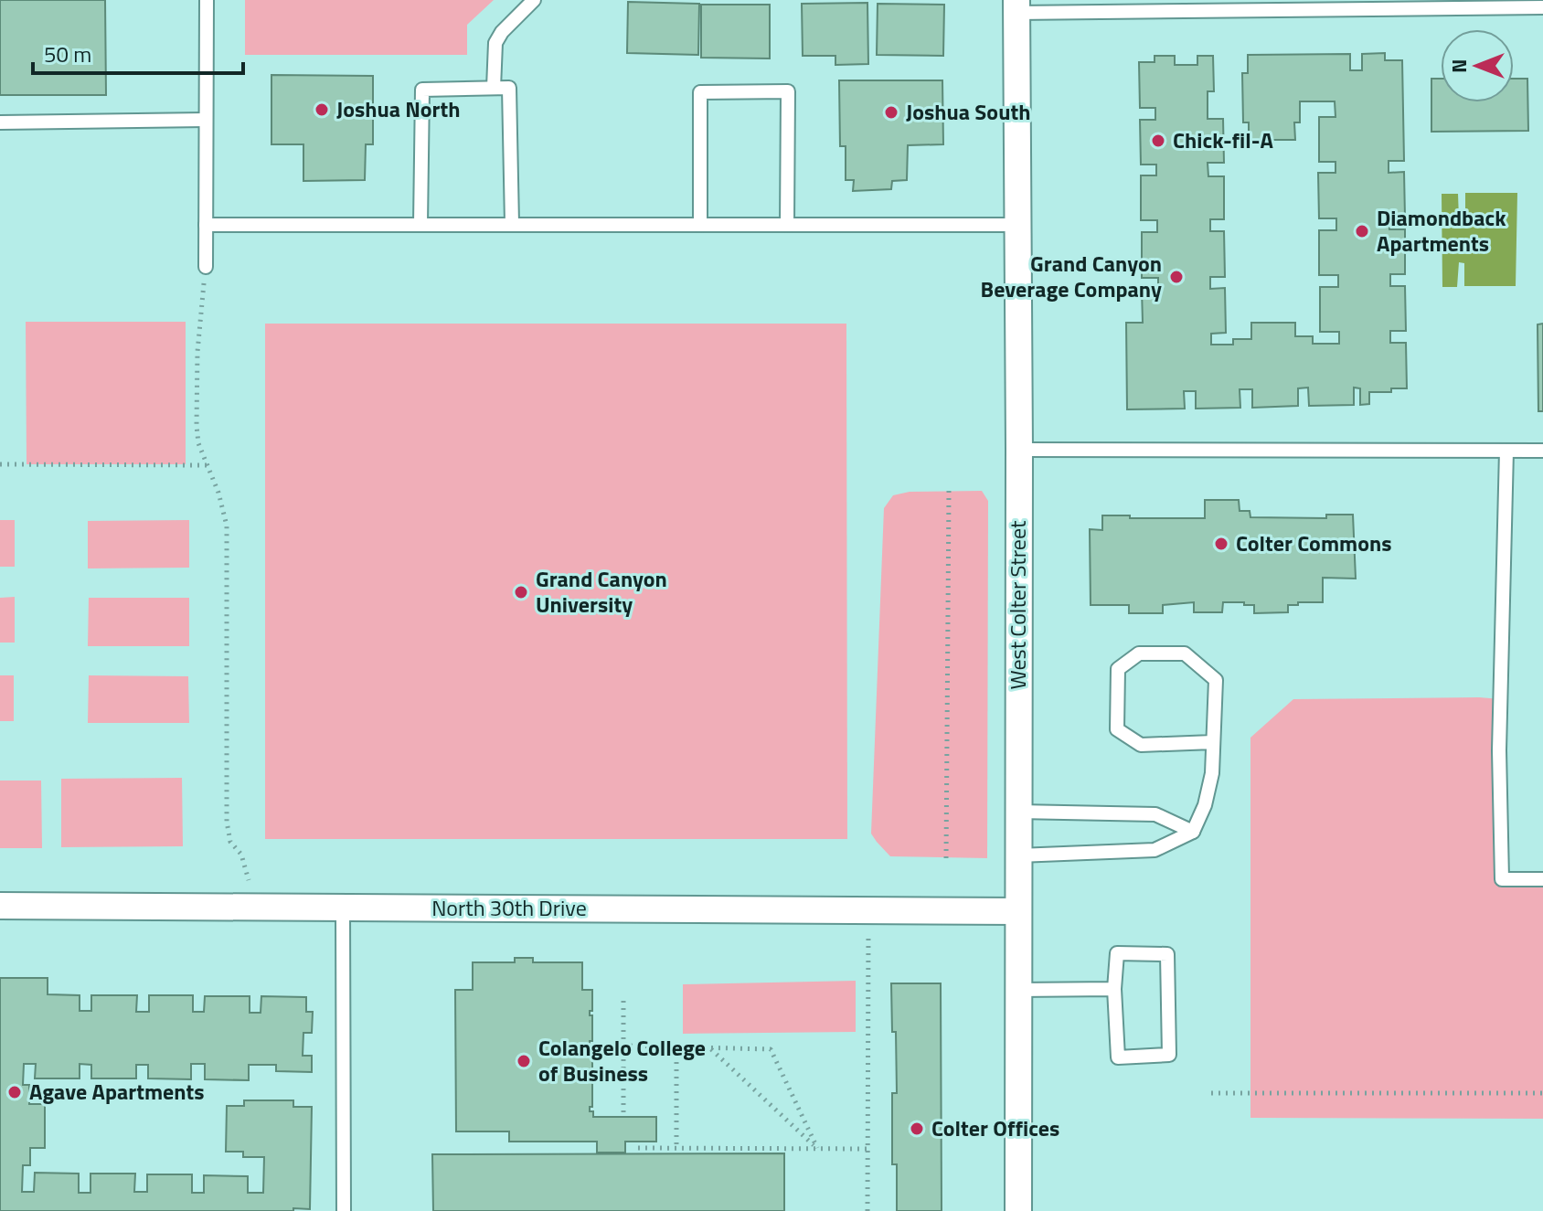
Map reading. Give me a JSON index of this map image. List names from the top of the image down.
{
  "streets": {
    "street": ["West Colter Street", "North 30th Drive"]
  },
  "crossings": [
    ["West Colter Street", "North 30th Drive"]
  ],
  "places": [
    "Joshua North",
    "Joshua South",
    "Chick-fil-A",
    "Diamondback Apartments",
    "Grand Canyon Beverage Company",
    "Colter Commons",
    "Grand Canyon University",
    "Colangelo College of Business",
    "Agave Apartments",
    "Colter Offices"
  ],
  "scale_bar": "50 m",
  "north": "left"
}
